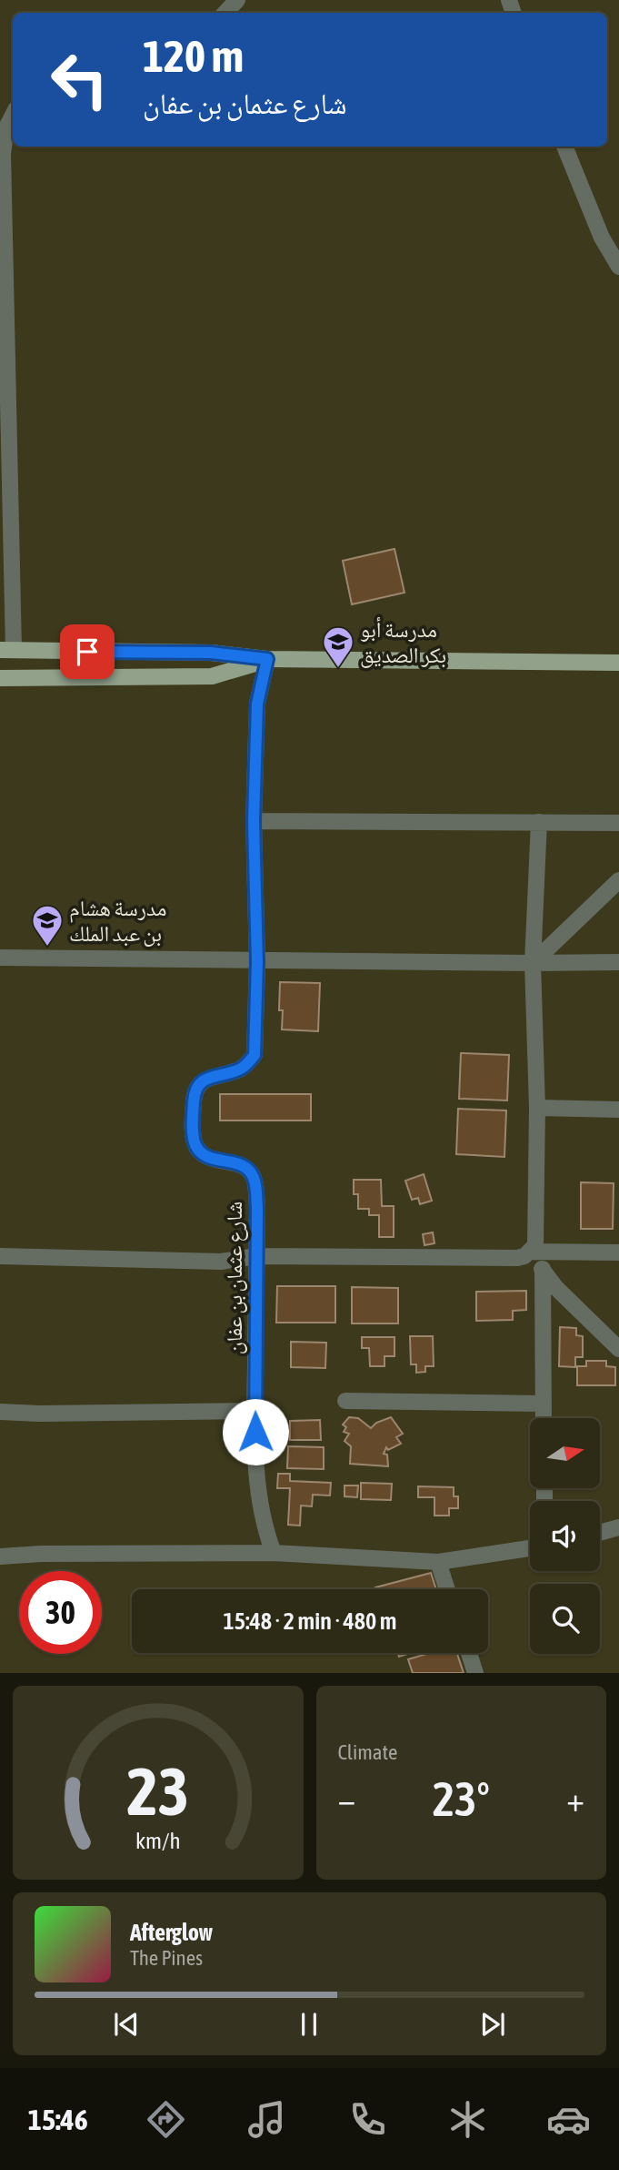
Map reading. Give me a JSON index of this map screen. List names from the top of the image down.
{
  "streets": {
    "street": ["شارع عثمان بن عفان"]
  },
  "places": {
    "school or university": ["مدرسة أبو بكر الصديق", "مدرسة هشام بن عبد الملك"]
  },
  "north": "right",
  "page": {
    "turn": ["120 m", "شارع عثمان بن عفان"],
    "limit": "30",
    "trip": "15:48 · 2 min · 480 m",
    "tile": "Climate",
    "heat": ["−", "23°", "+"],
    "song": ["Afterglow", "The Pines"],
    "tabs": "15:46",
    "gauge": ["23", "km/h"]
  }
}
